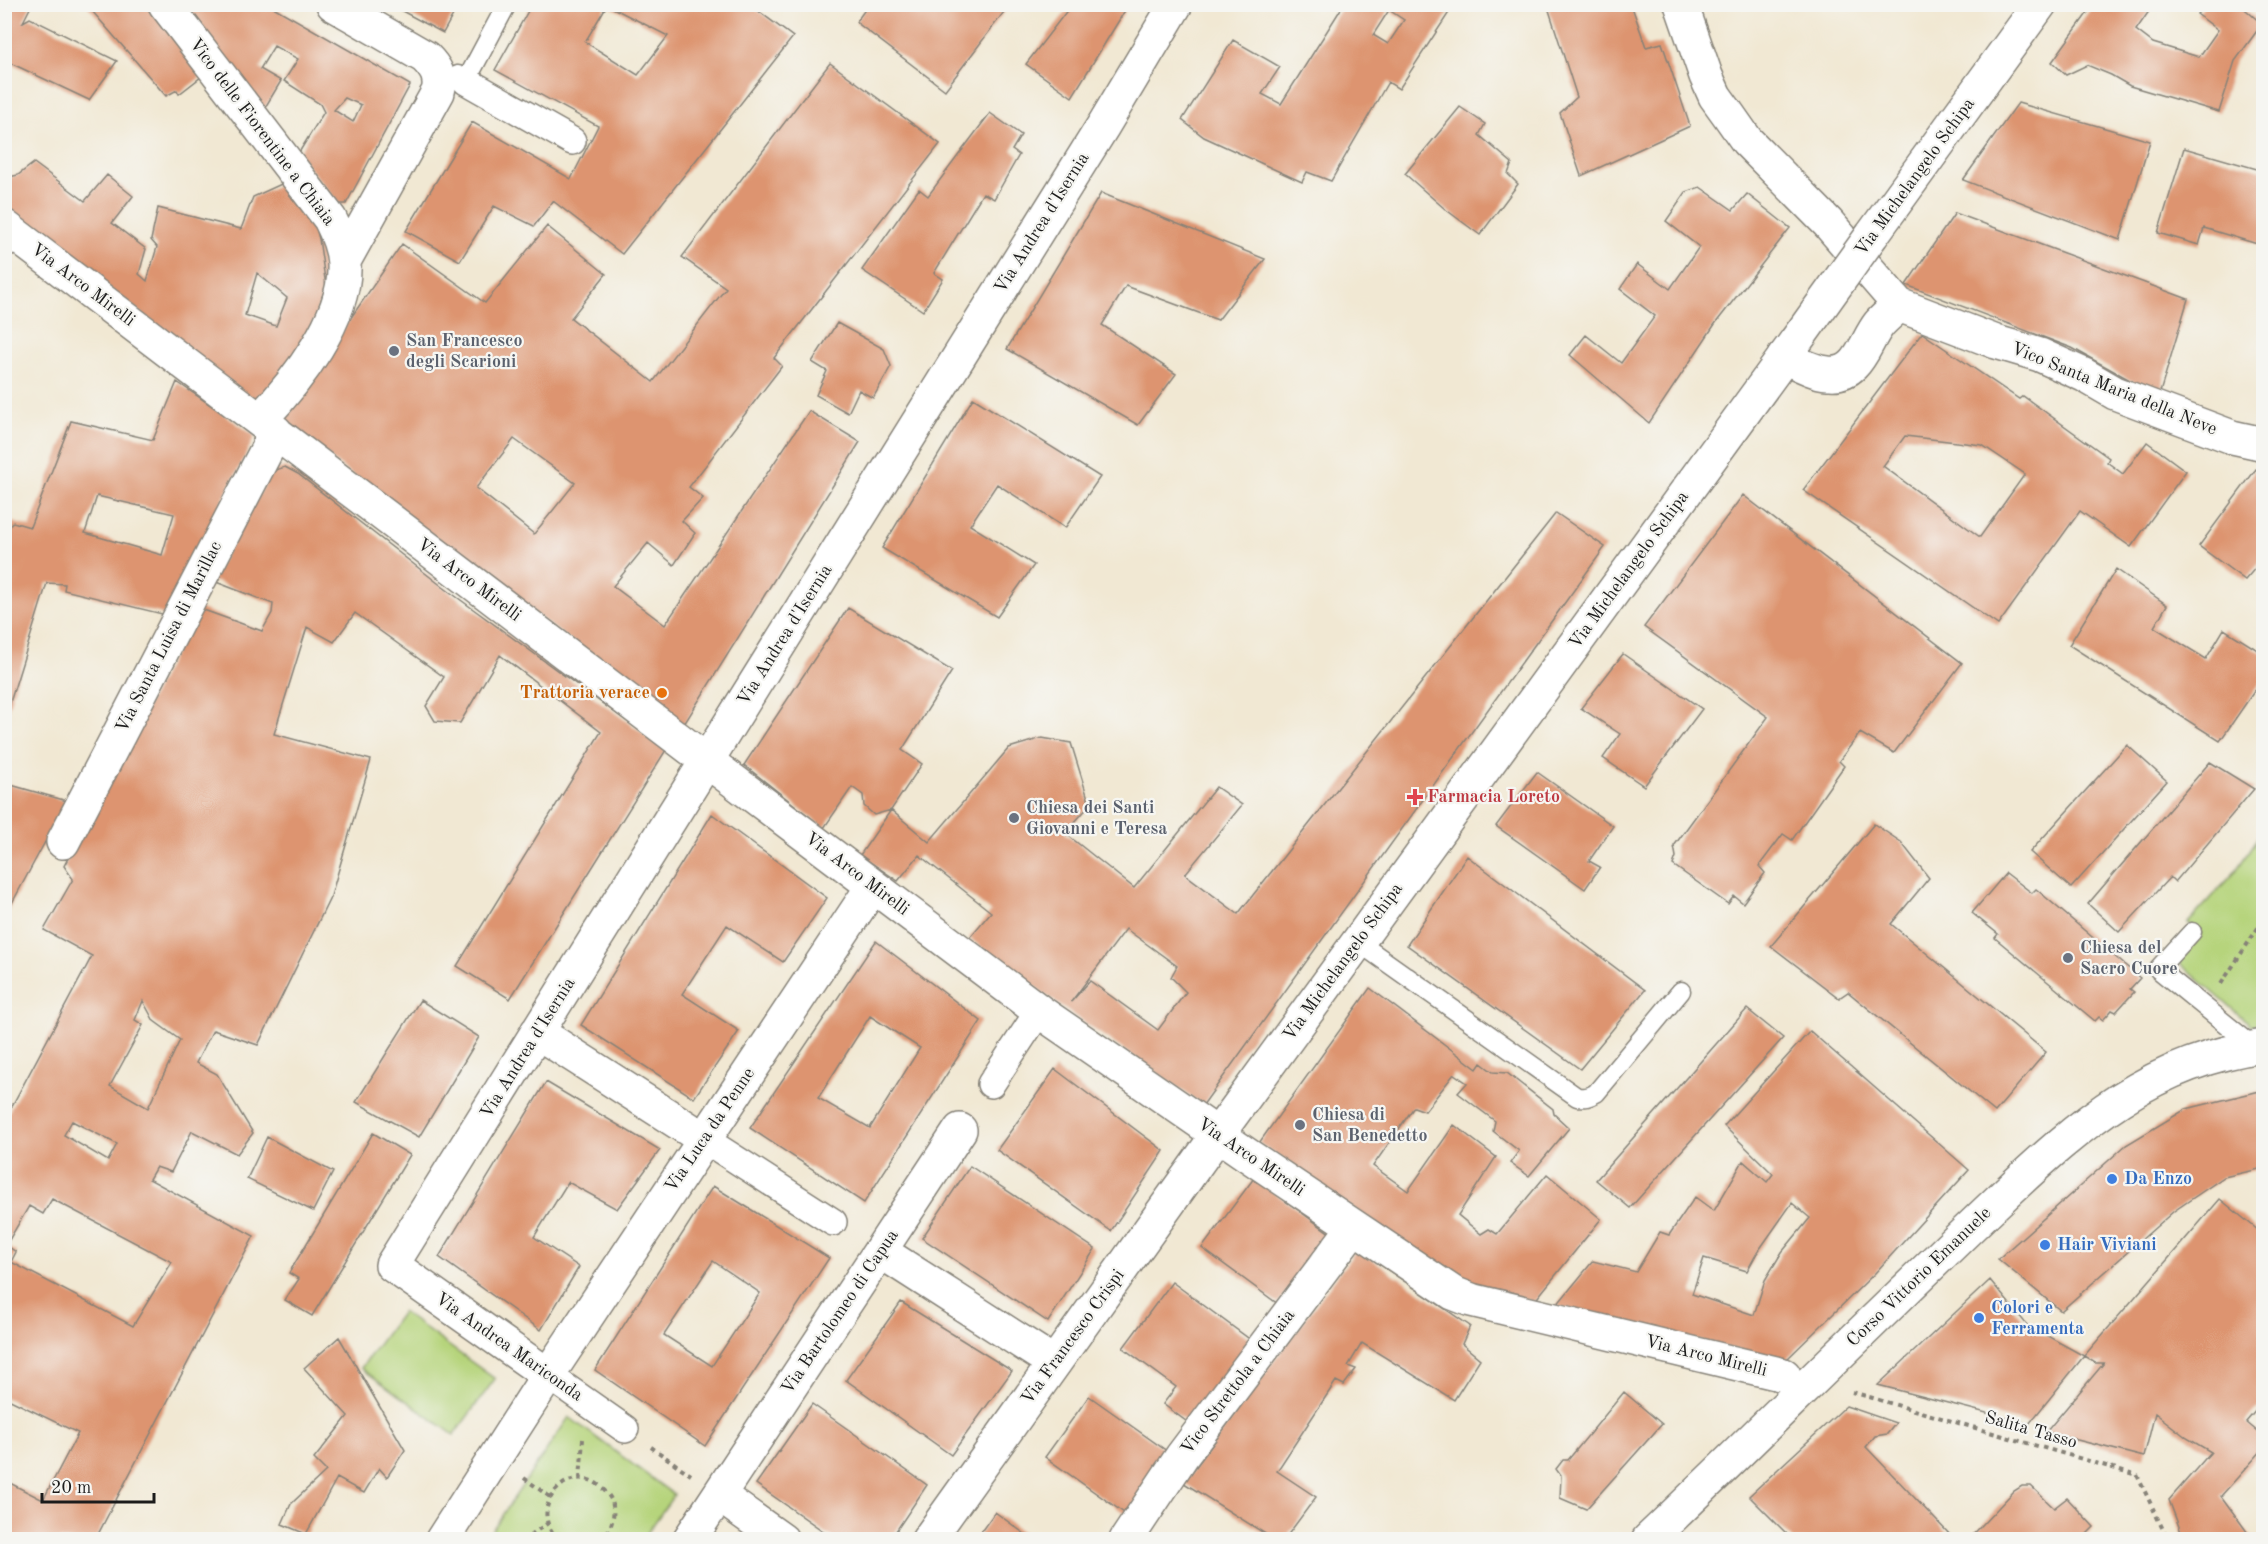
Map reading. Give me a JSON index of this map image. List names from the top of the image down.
{
  "streets": {
    "street": [
      "Vico delle Fiorentine a Chiaia",
      "Via Michelangelo Schipa",
      "Via Andrea d'Isernia",
      "Via Arco Mirelli",
      "Vico Santa Maria della Neve",
      "Via Santa Luisa di Marillac",
      "Via Luca da Penne",
      "Corso Vittorio Emanuele",
      "Via Bartolomeo di Capua",
      "Via Francesco Crispi",
      "Via Andrea Mariconda",
      "Vico Strettola a Chiaia"
    ],
    "path": ["Salita Tasso"]
  },
  "crossings": [
    ["Vico delle Fiorentine a Chiaia", "Via Arco Mirelli"],
    ["Vico delle Fiorentine a Chiaia", "Via Santa Luisa di Marillac"],
    ["Via Michelangelo Schipa", "Via Arco Mirelli"],
    ["Via Michelangelo Schipa", "Via Francesco Crispi"],
    ["Via Andrea d'Isernia", "Via Arco Mirelli"],
    ["Via Andrea d'Isernia", "Via Andrea Mariconda"],
    ["Via Arco Mirelli", "Via Santa Luisa di Marillac"],
    ["Via Arco Mirelli", "Via Luca da Penne"],
    ["Via Arco Mirelli", "Via Francesco Crispi"],
    ["Via Arco Mirelli", "Vico Strettola a Chiaia"],
    ["Via Luca da Penne", "Via Andrea Mariconda"]
  ],
  "places": {
    "other": [
      "San Francesco degli Scarioni",
      "Trattoria verace",
      "Chiesa dei Santi Giovanni e Teresa",
      "Chiesa del Sacro Cuore",
      "Chiesa di San Benedetto",
      "Da Enzo",
      "Hair Viviani",
      "Colori e Ferramenta"
    ],
    "health": ["Farmacia Loreto"]
  },
  "scale_bar": "20 m"
}
